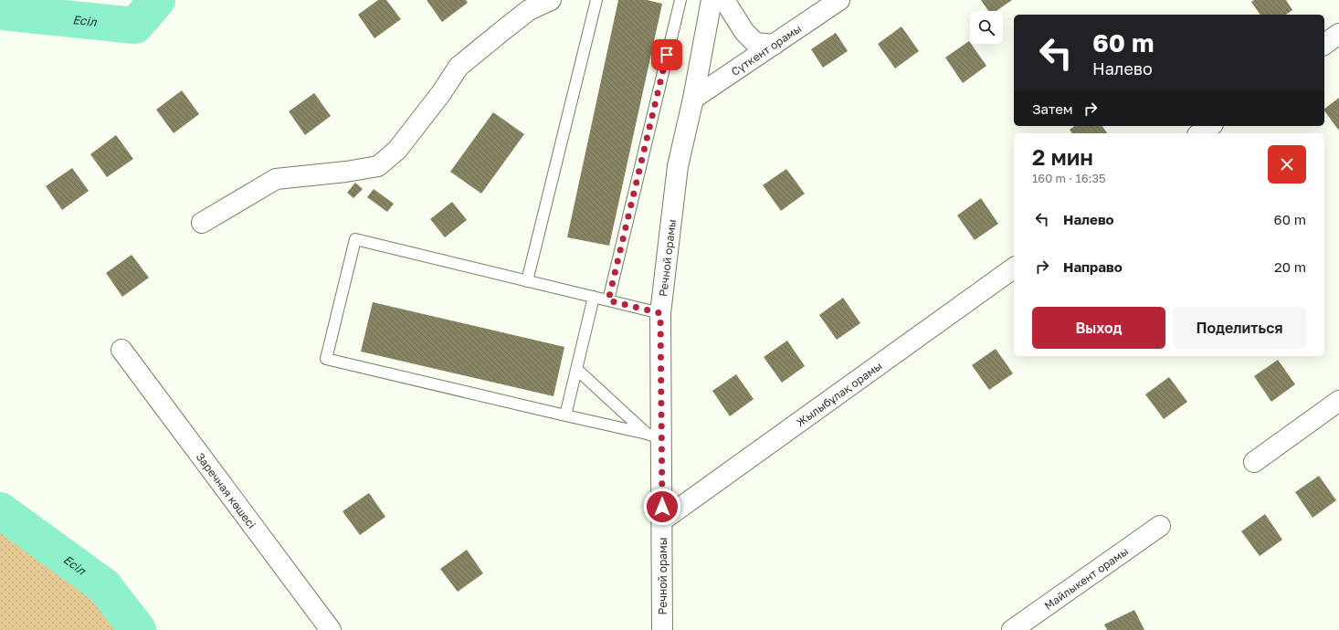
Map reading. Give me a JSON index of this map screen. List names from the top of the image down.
{
  "streets": {
    "street": [
      "Сүткент орамы",
      "Речной орамы",
      "Жылыбұлақ орамы",
      "Заречная көшесі",
      "Майлыкент орамы"
    ]
  },
  "crossings": [
    ["Сүткент орамы", "Речной орамы"],
    ["Речной орамы", "Жылыбұлақ орамы"]
  ],
  "water": ["Есіл"],
  "page": {
    "turn": ["60 m", "Налево"],
    "then": "Затем",
    "heading": ["2 мин", "160 m · 16:35"],
    "list": [
      {
        "name": "Налево",
        "value": "60 m"
      },
      {
        "name": "Направо",
        "value": "20 m"
      }
    ],
    "buttons": ["Выход", "Поделиться"]
  }
}
